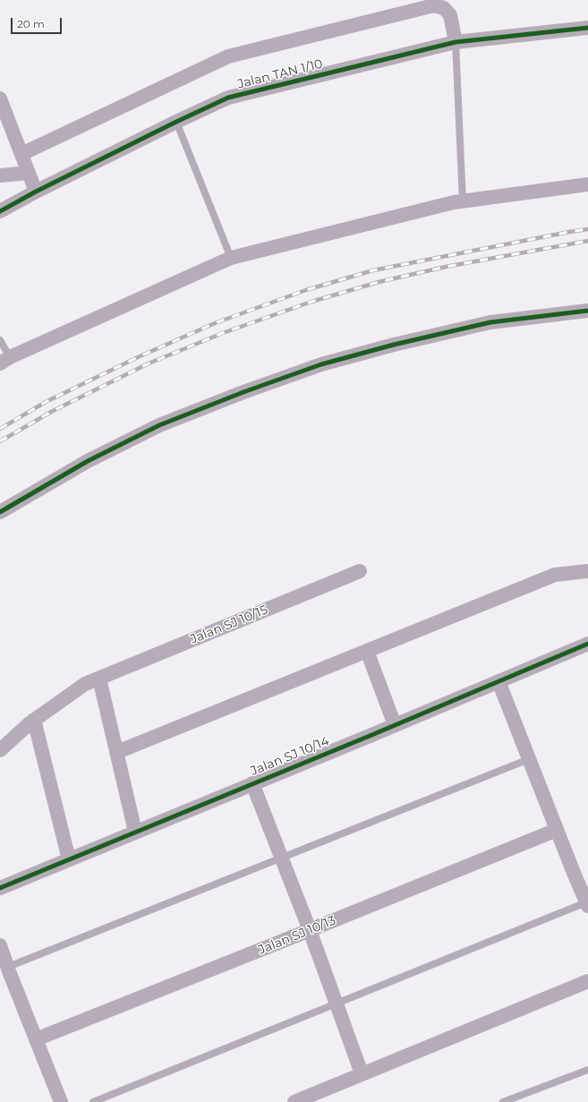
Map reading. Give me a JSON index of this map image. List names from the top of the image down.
{
  "streets": {
    "street": [
      "Jalan TAN 1/10",
      "Jalan SJ 10/15",
      "Jalan SJ 10/14",
      "Jalan SJ 10/13"
    ]
  },
  "scale_bar": "20 m"
}
